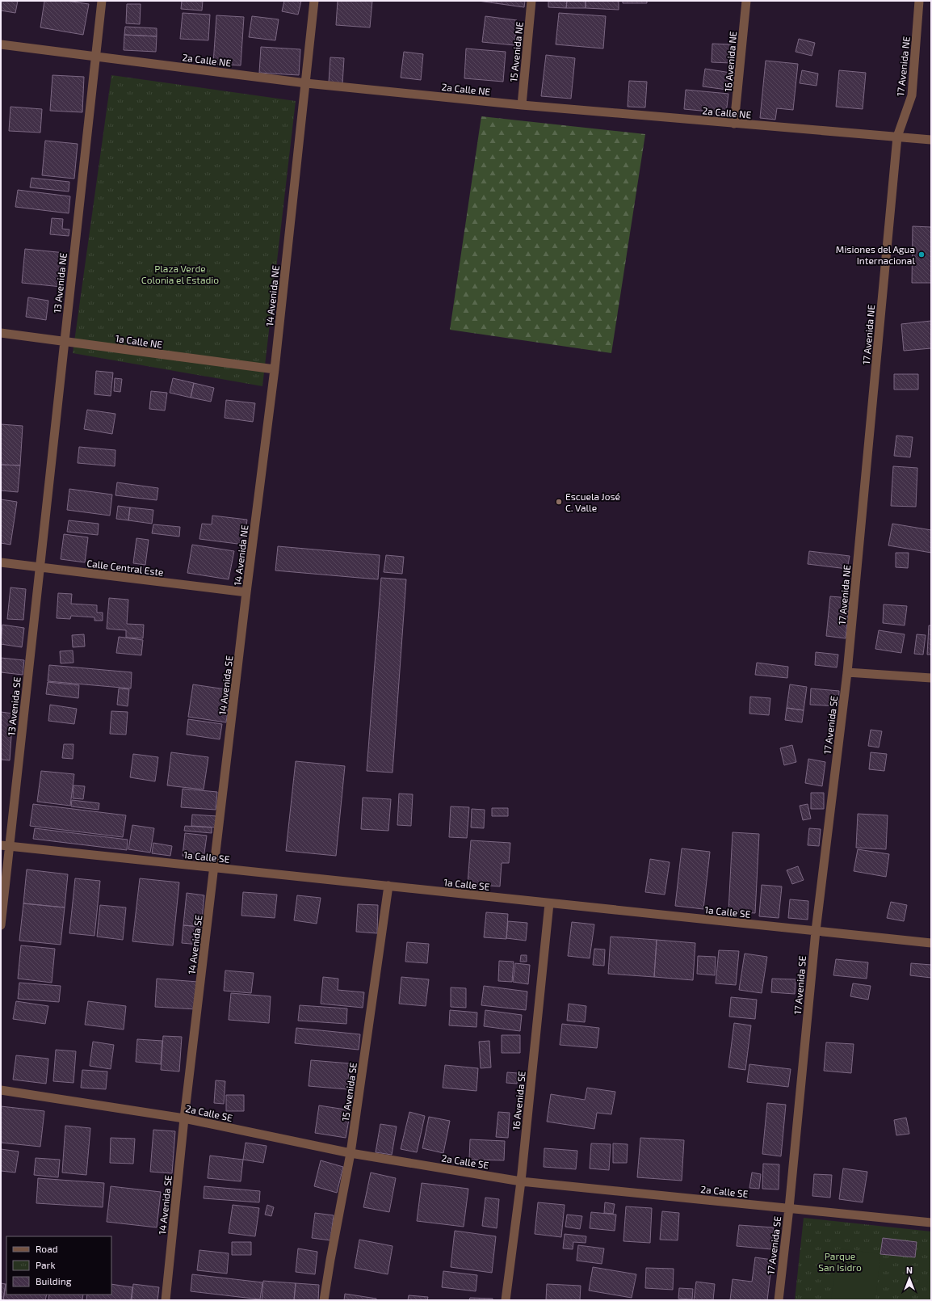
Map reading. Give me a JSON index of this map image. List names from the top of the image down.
{
  "streets": {
    "street": [
      "15 Avenida NE",
      "2a Calle NE",
      "16 Avenida NE",
      "17 Avenida NE",
      "13 Avenida NE",
      "14 Avenida NE",
      "1a Calle NE",
      "Calle Central Este",
      "14 Avenida SE",
      "13 Avenida SE",
      "17 Avenida SE",
      "1a Calle SE",
      "15 Avenida SE",
      "16 Avenida SE",
      "2a Calle SE"
    ]
  },
  "crossings": [
    ["15 Avenida NE", "2a Calle NE"],
    ["2a Calle NE", "16 Avenida NE"],
    ["2a Calle NE", "17 Avenida NE"],
    ["2a Calle NE", "13 Avenida NE"],
    ["2a Calle NE", "14 Avenida NE"],
    ["17 Avenida NE", "17 Avenida SE"],
    ["13 Avenida NE", "1a Calle NE"],
    ["13 Avenida NE", "Calle Central Este"],
    ["13 Avenida NE", "13 Avenida SE"],
    ["14 Avenida NE", "1a Calle NE"],
    ["14 Avenida NE", "Calle Central Este"],
    ["14 Avenida NE", "14 Avenida SE"],
    ["Calle Central Este", "14 Avenida SE"],
    ["Calle Central Este", "13 Avenida SE"],
    ["14 Avenida SE", "1a Calle SE"],
    ["14 Avenida SE", "2a Calle SE"],
    ["13 Avenida SE", "1a Calle SE"],
    ["17 Avenida SE", "1a Calle SE"],
    ["17 Avenida SE", "2a Calle SE"],
    ["1a Calle SE", "15 Avenida SE"],
    ["1a Calle SE", "16 Avenida SE"],
    ["15 Avenida SE", "2a Calle SE"],
    ["16 Avenida SE", "2a Calle SE"]
  ],
  "parks": ["Plaza Verde Colonia el Estadio", "Parque San Isidro"],
  "places": ["Misiones del Agua Internacional", "Escuela José C. Valle"],
  "legend": ["Road", "Park", "Building"],
  "north": "top"
}
